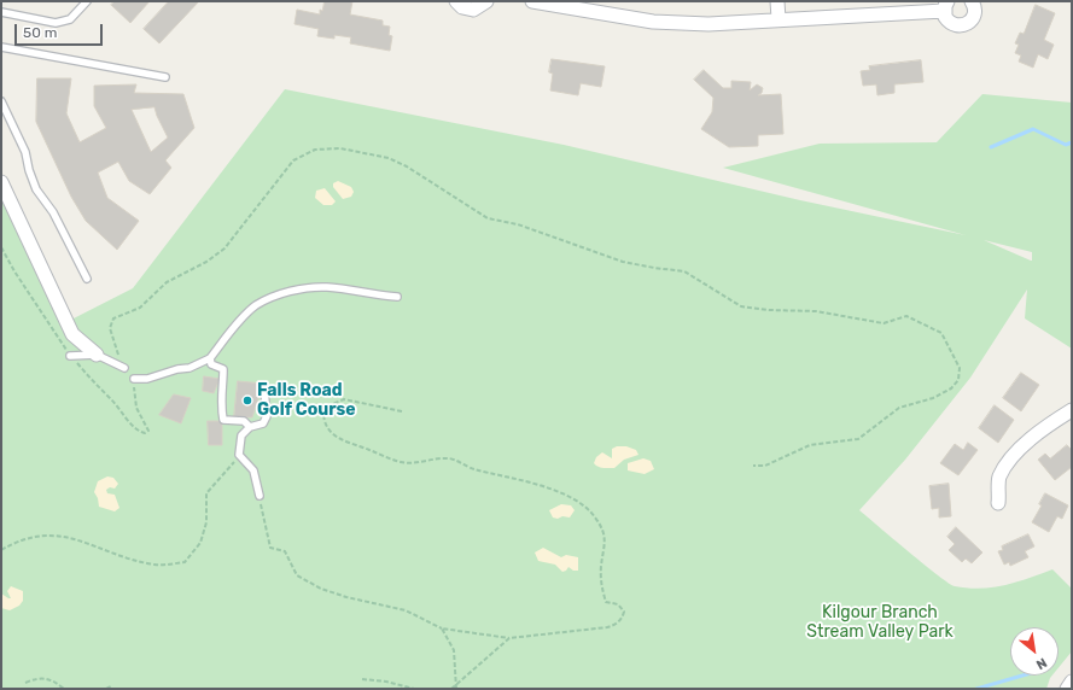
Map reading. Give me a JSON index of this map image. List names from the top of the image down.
{
  "parks": ["Kilgour Branch Stream Valley Park"],
  "places": ["Falls Road Golf Course"],
  "scale_bar": "50 m",
  "north": "bottom right"
}
